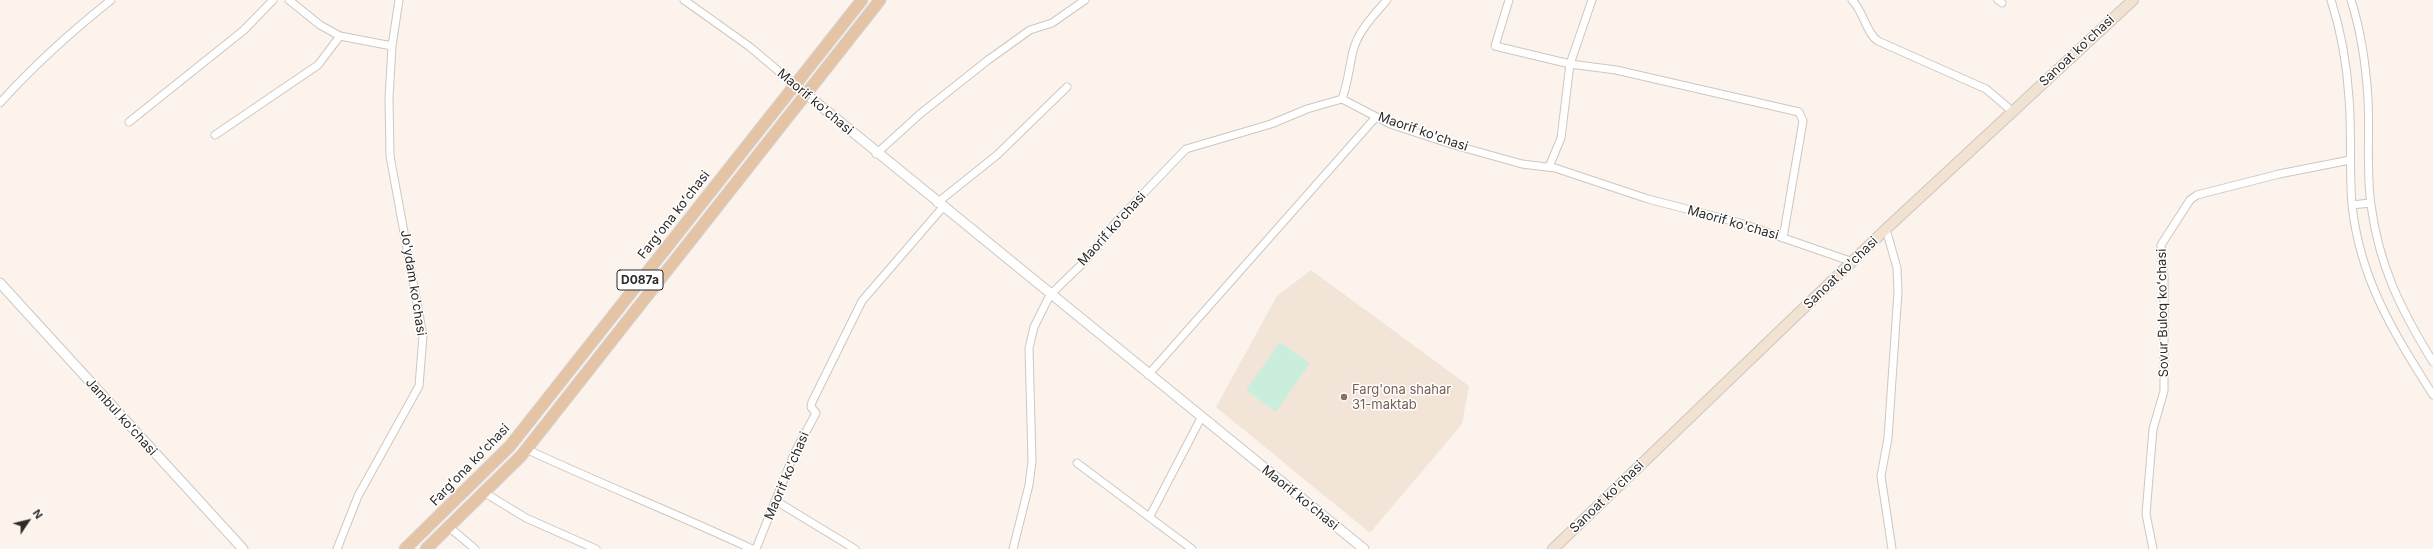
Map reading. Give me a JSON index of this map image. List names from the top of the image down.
{
  "streets": {
    "main road": ["Sanoat ko'chasi", "Fargʻona koʻchasi", "D087a"],
    "street": [
      "Maorif ko'chasi",
      "Jo'ydam ko'chasi",
      "Sovur Buloq koʻchasi",
      "Jambul koʻchasi"
    ]
  },
  "crossings": [
    ["Sanoat ko'chasi", "Maorif ko'chasi"],
    ["Maorif ko'chasi", "Fargʻona koʻchasi"],
    ["Maorif ko'chasi", "D087a"]
  ],
  "places": ["Farg'ona shahar 31-maktab"],
  "north": "top right"
}
